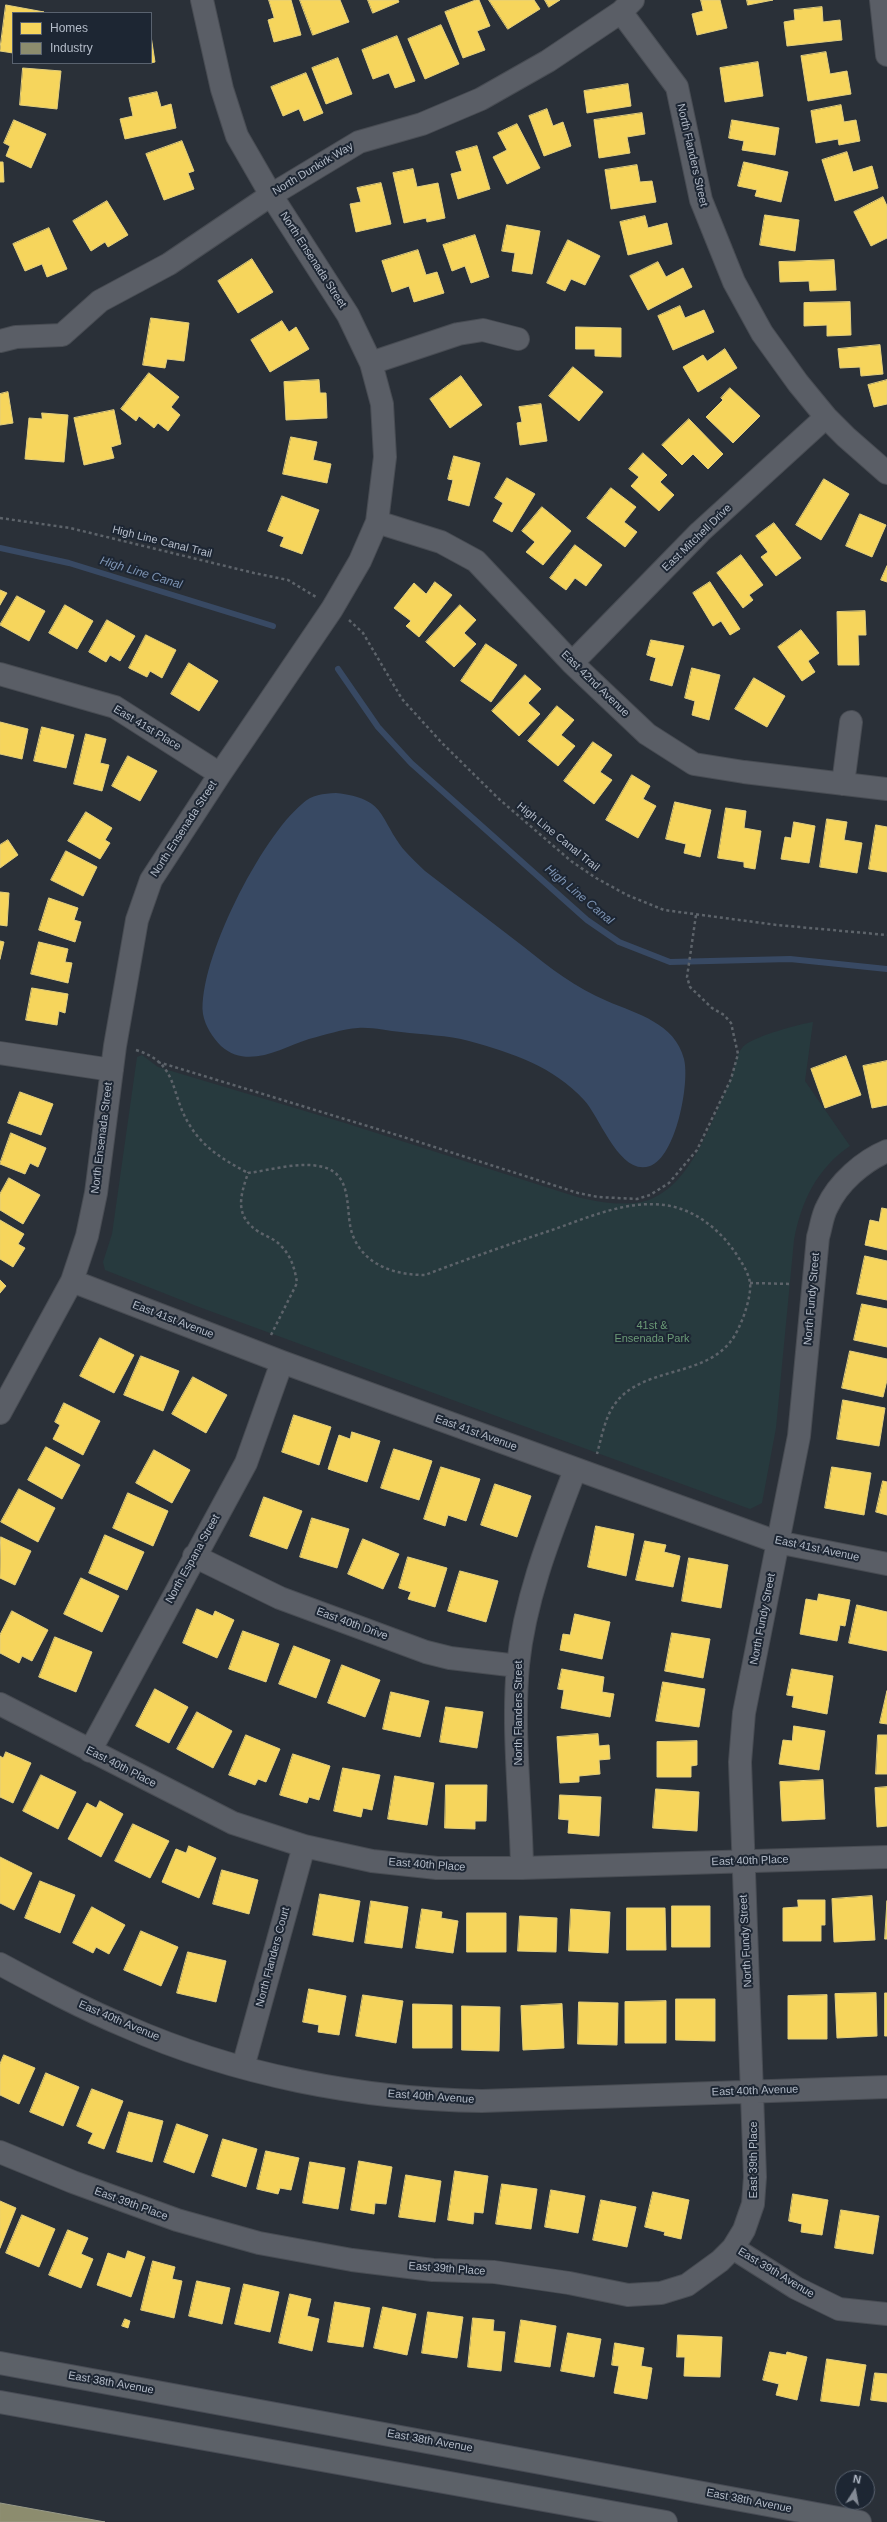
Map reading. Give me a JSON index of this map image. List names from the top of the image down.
{
  "streets": {
    "main road": ["East 38th Avenue"],
    "street": [
      "North Flanders Street",
      "North Dunkirk Way",
      "North Ensenada Street",
      "East Mitchell Drive",
      "East 42nd Avenue",
      "East 41st Place",
      "North Fundy Street",
      "East 41st Avenue",
      "North Espana Street",
      "East 40th Drive",
      "East 40th Place",
      "North Flanders Court",
      "East 40th Avenue",
      "East 39th Place",
      "East 39th Avenue"
    ],
    "path": ["High Line Canal Trail"]
  },
  "crossings": [
    ["North Flanders Street", "North Dunkirk Way"],
    ["North Flanders Street", "East Mitchell Drive"],
    ["North Flanders Street", "East 41st Avenue"],
    ["North Flanders Street", "East 40th Drive"],
    ["North Flanders Street", "East 40th Place"],
    ["North Dunkirk Way", "North Ensenada Street"],
    ["North Ensenada Street", "High Line Canal Trail"],
    ["North Ensenada Street", "East 42nd Avenue"],
    ["North Ensenada Street", "East 41st Place"],
    ["North Ensenada Street", "East 41st Avenue"],
    ["East Mitchell Drive", "East 42nd Avenue"],
    ["North Fundy Street", "East 41st Avenue"],
    ["North Fundy Street", "East 40th Place"],
    ["North Fundy Street", "East 40th Avenue"],
    ["North Fundy Street", "East 39th Place"],
    ["East 41st Avenue", "North Espana Street"],
    ["North Espana Street", "East 40th Drive"],
    ["North Espana Street", "East 40th Place"],
    ["East 40th Place", "North Flanders Court"],
    ["North Flanders Court", "East 40th Avenue"],
    ["East 40th Avenue", "East 39th Place"],
    ["East 39th Place", "East 39th Avenue"]
  ],
  "water": ["High Line Canal"],
  "parks": ["41st & Ensenada Park"],
  "legend": ["Homes", "Industry"],
  "north": "top"
}
